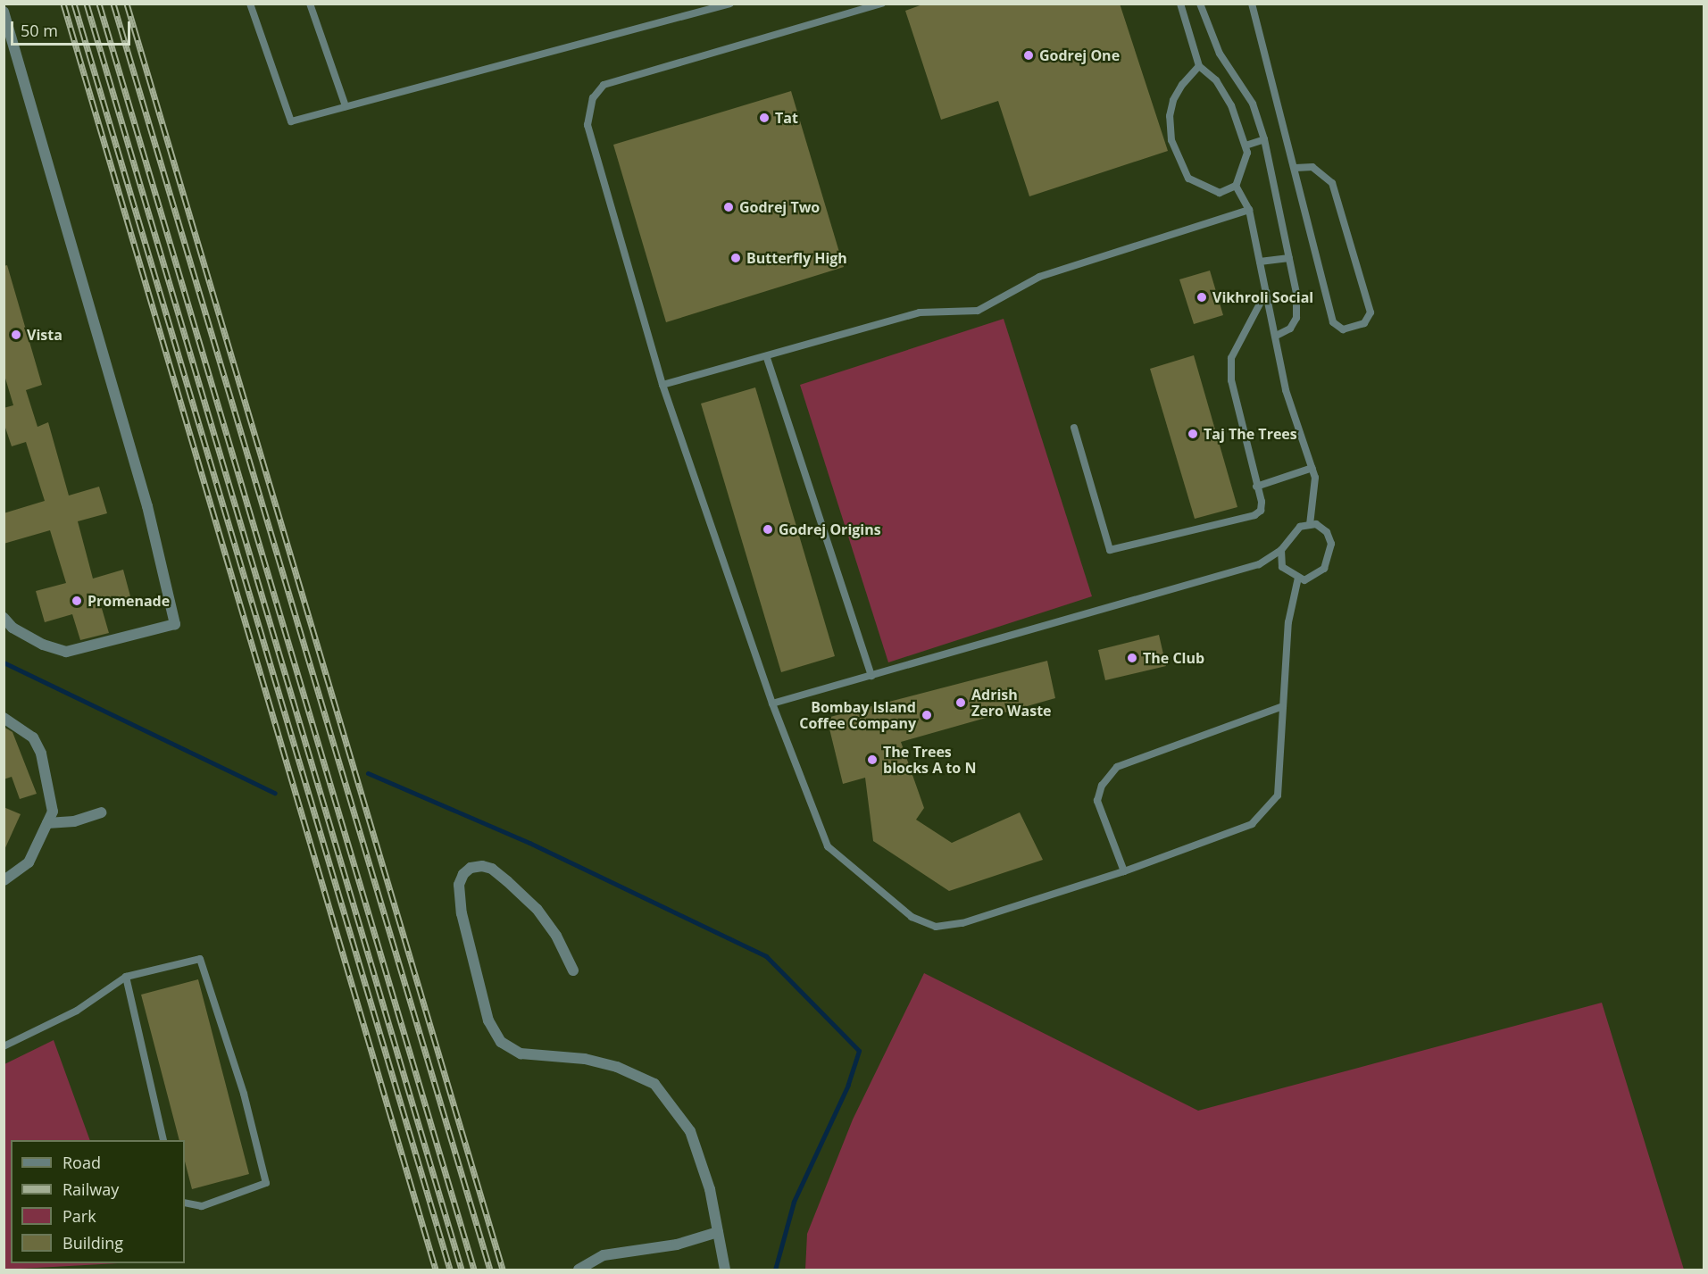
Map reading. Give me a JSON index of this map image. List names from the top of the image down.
{
  "places": [
    "Godrej One",
    "Tat",
    "Godrej Two",
    "Butterfly High",
    "Vikhroli Social",
    "Vista",
    "Taj The Trees",
    "Godrej Origins",
    "Promenade",
    "The Club",
    "Adrish Zero Waste",
    "Bombay Island Coffee Company",
    "The Trees blocks A to N"
  ],
  "legend": [
    "Road",
    "Railway",
    "Park",
    "Building"
  ],
  "scale_bar": "50 m"
}
